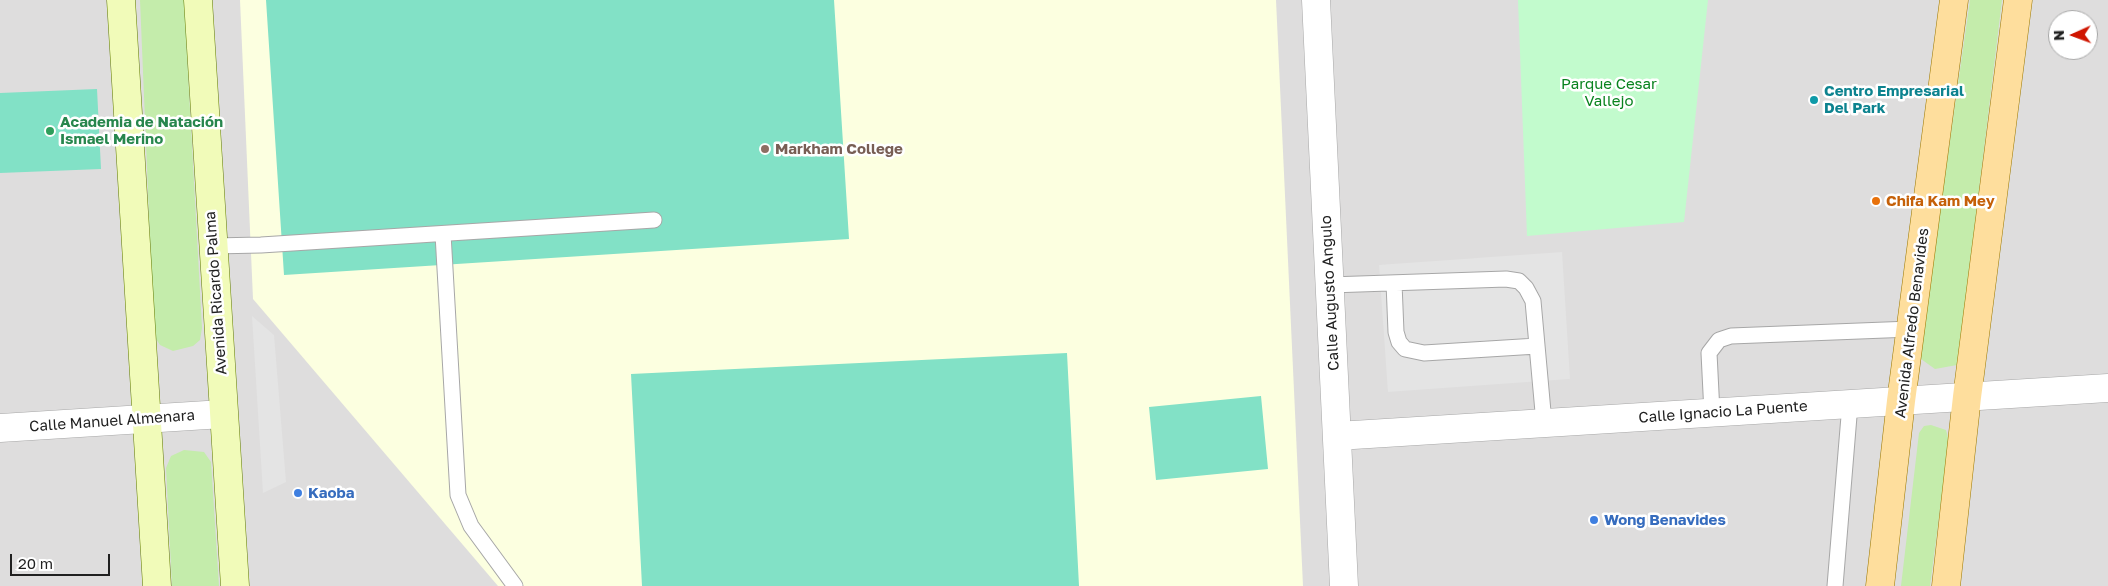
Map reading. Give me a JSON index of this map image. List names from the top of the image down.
{
  "streets": {
    "main road": ["Avenida Ricardo Palma", "Avenida Alfredo Benavides"],
    "street": ["Calle Augusto Angulo", "Calle Ignacio La Puente", "Calle Manuel Almenara"]
  },
  "crossings": [
    ["Avenida Ricardo Palma", "Calle Manuel Almenara"],
    ["Calle Augusto Angulo", "Calle Ignacio La Puente"],
    ["Avenida Alfredo Benavides", "Calle Ignacio La Puente"]
  ],
  "parks": ["Parque Cesar Vallejo"],
  "places": [
    "Centro Empresarial Del Park",
    "Academia de Natación Ismael Merino",
    "Markham College",
    "Chifa Kam Mey",
    "Kaoba",
    "Wong Benavides"
  ],
  "scale_bar": "20 m",
  "north": "left"
}
